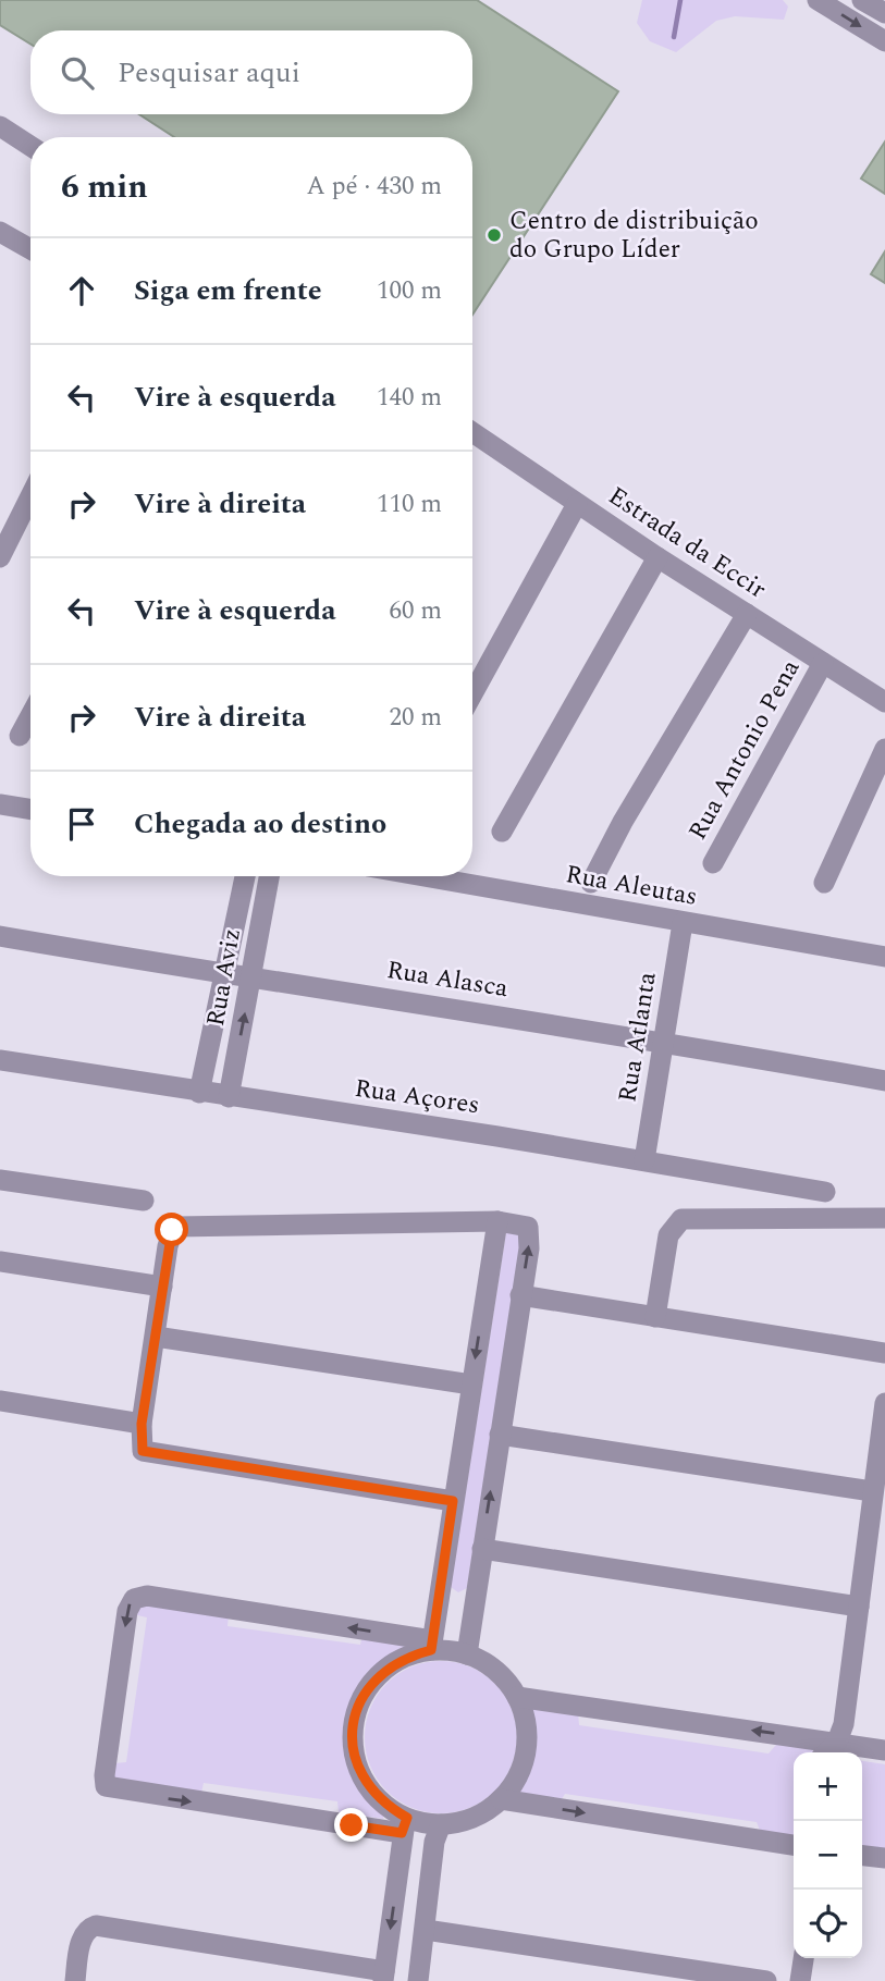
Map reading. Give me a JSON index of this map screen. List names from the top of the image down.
{
  "streets": {
    "street": [
      "Estrada da Eccir",
      "Rua Antonio Pena",
      "Rua Aleutas",
      "Rua Aviz",
      "Rua Alasca",
      "Rua Atlanta",
      "Rua Açores"
    ]
  },
  "crossings": [
    ["Estrada da Eccir", "Rua Antonio Pena"],
    ["Rua Aleutas", "Rua Atlanta"],
    ["Rua Aviz", "Rua Alasca"],
    ["Rua Aviz", "Rua Açores"],
    ["Rua Alasca", "Rua Atlanta"],
    ["Rua Atlanta", "Rua Açores"]
  ],
  "places": ["Centro de distribuição do Grupo Líder"],
  "page": {
    "search": "Pesquisar aqui",
    "heading": ["6 min", "A pé · 430 m"],
    "list": [
      ["Siga em frente", "100 m"],
      ["Vire à esquerda", "140 m"],
      ["Vire à direita", "110 m"],
      ["Vire à esquerda", "60 m"],
      ["Vire à direita", "20 m"],
      "Chegada ao destino"
    ],
    "map_buttons": ["+", "−"]
  }
}
